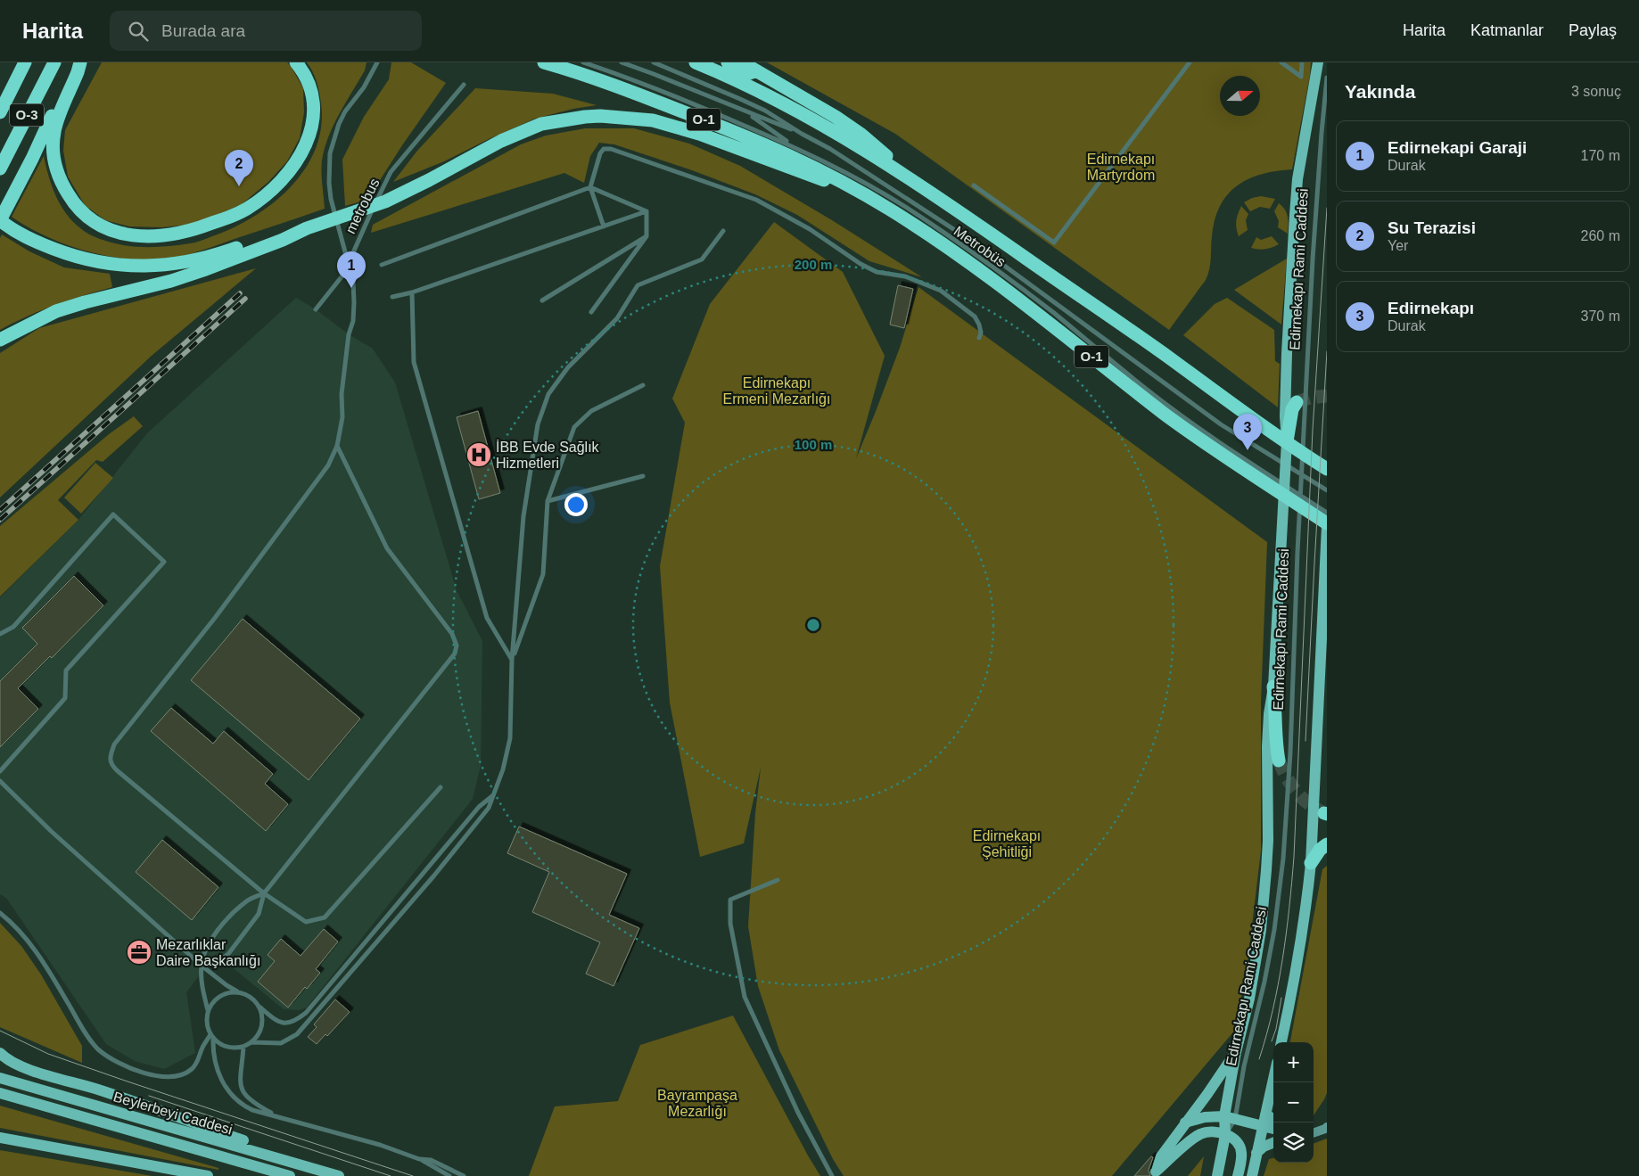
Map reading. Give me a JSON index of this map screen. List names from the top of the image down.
{
  "streets": {
    "highway": ["O-3", "O-1"],
    "main road": ["Beylerbeyi Caddesi"],
    "lane": ["metrobus", "Metrobüs", "Edirnekapı Rami Caddesi"]
  },
  "parks": [
    "Edirnekapı Martyrdom",
    "Edirnekapı Ermeni Mezarlığı",
    "Edirnekapı Şehitliği",
    "Bayrampaşa Mezarlığı"
  ],
  "places": {
    "hospital": ["İBB Evde Sağlık Hizmetleri"],
    "office": ["Mezarlıklar Daire Başkanlığı"]
  },
  "north": "right",
  "page": {
    "header": "Harita",
    "search": "Burada ara",
    "nav": ["Harita", "Katmanlar", "Paylaş"],
    "heading": ["Yakında", "3 sonuç"],
    "list": [
      {
        "mark": "1",
        "name": "Edirnekapi Garaji",
        "note": "Durak",
        "value": "170 m"
      },
      {
        "mark": "2",
        "name": "Su Terazisi",
        "note": "Yer",
        "value": "260 m"
      },
      {
        "mark": "3",
        "name": "Edirnekapı",
        "note": "Durak",
        "value": "370 m"
      }
    ],
    "pins": ["2", "1", "3"],
    "map_buttons": ["+", "−"]
  },
  "rings": ["200 m", "100 m"]
}
